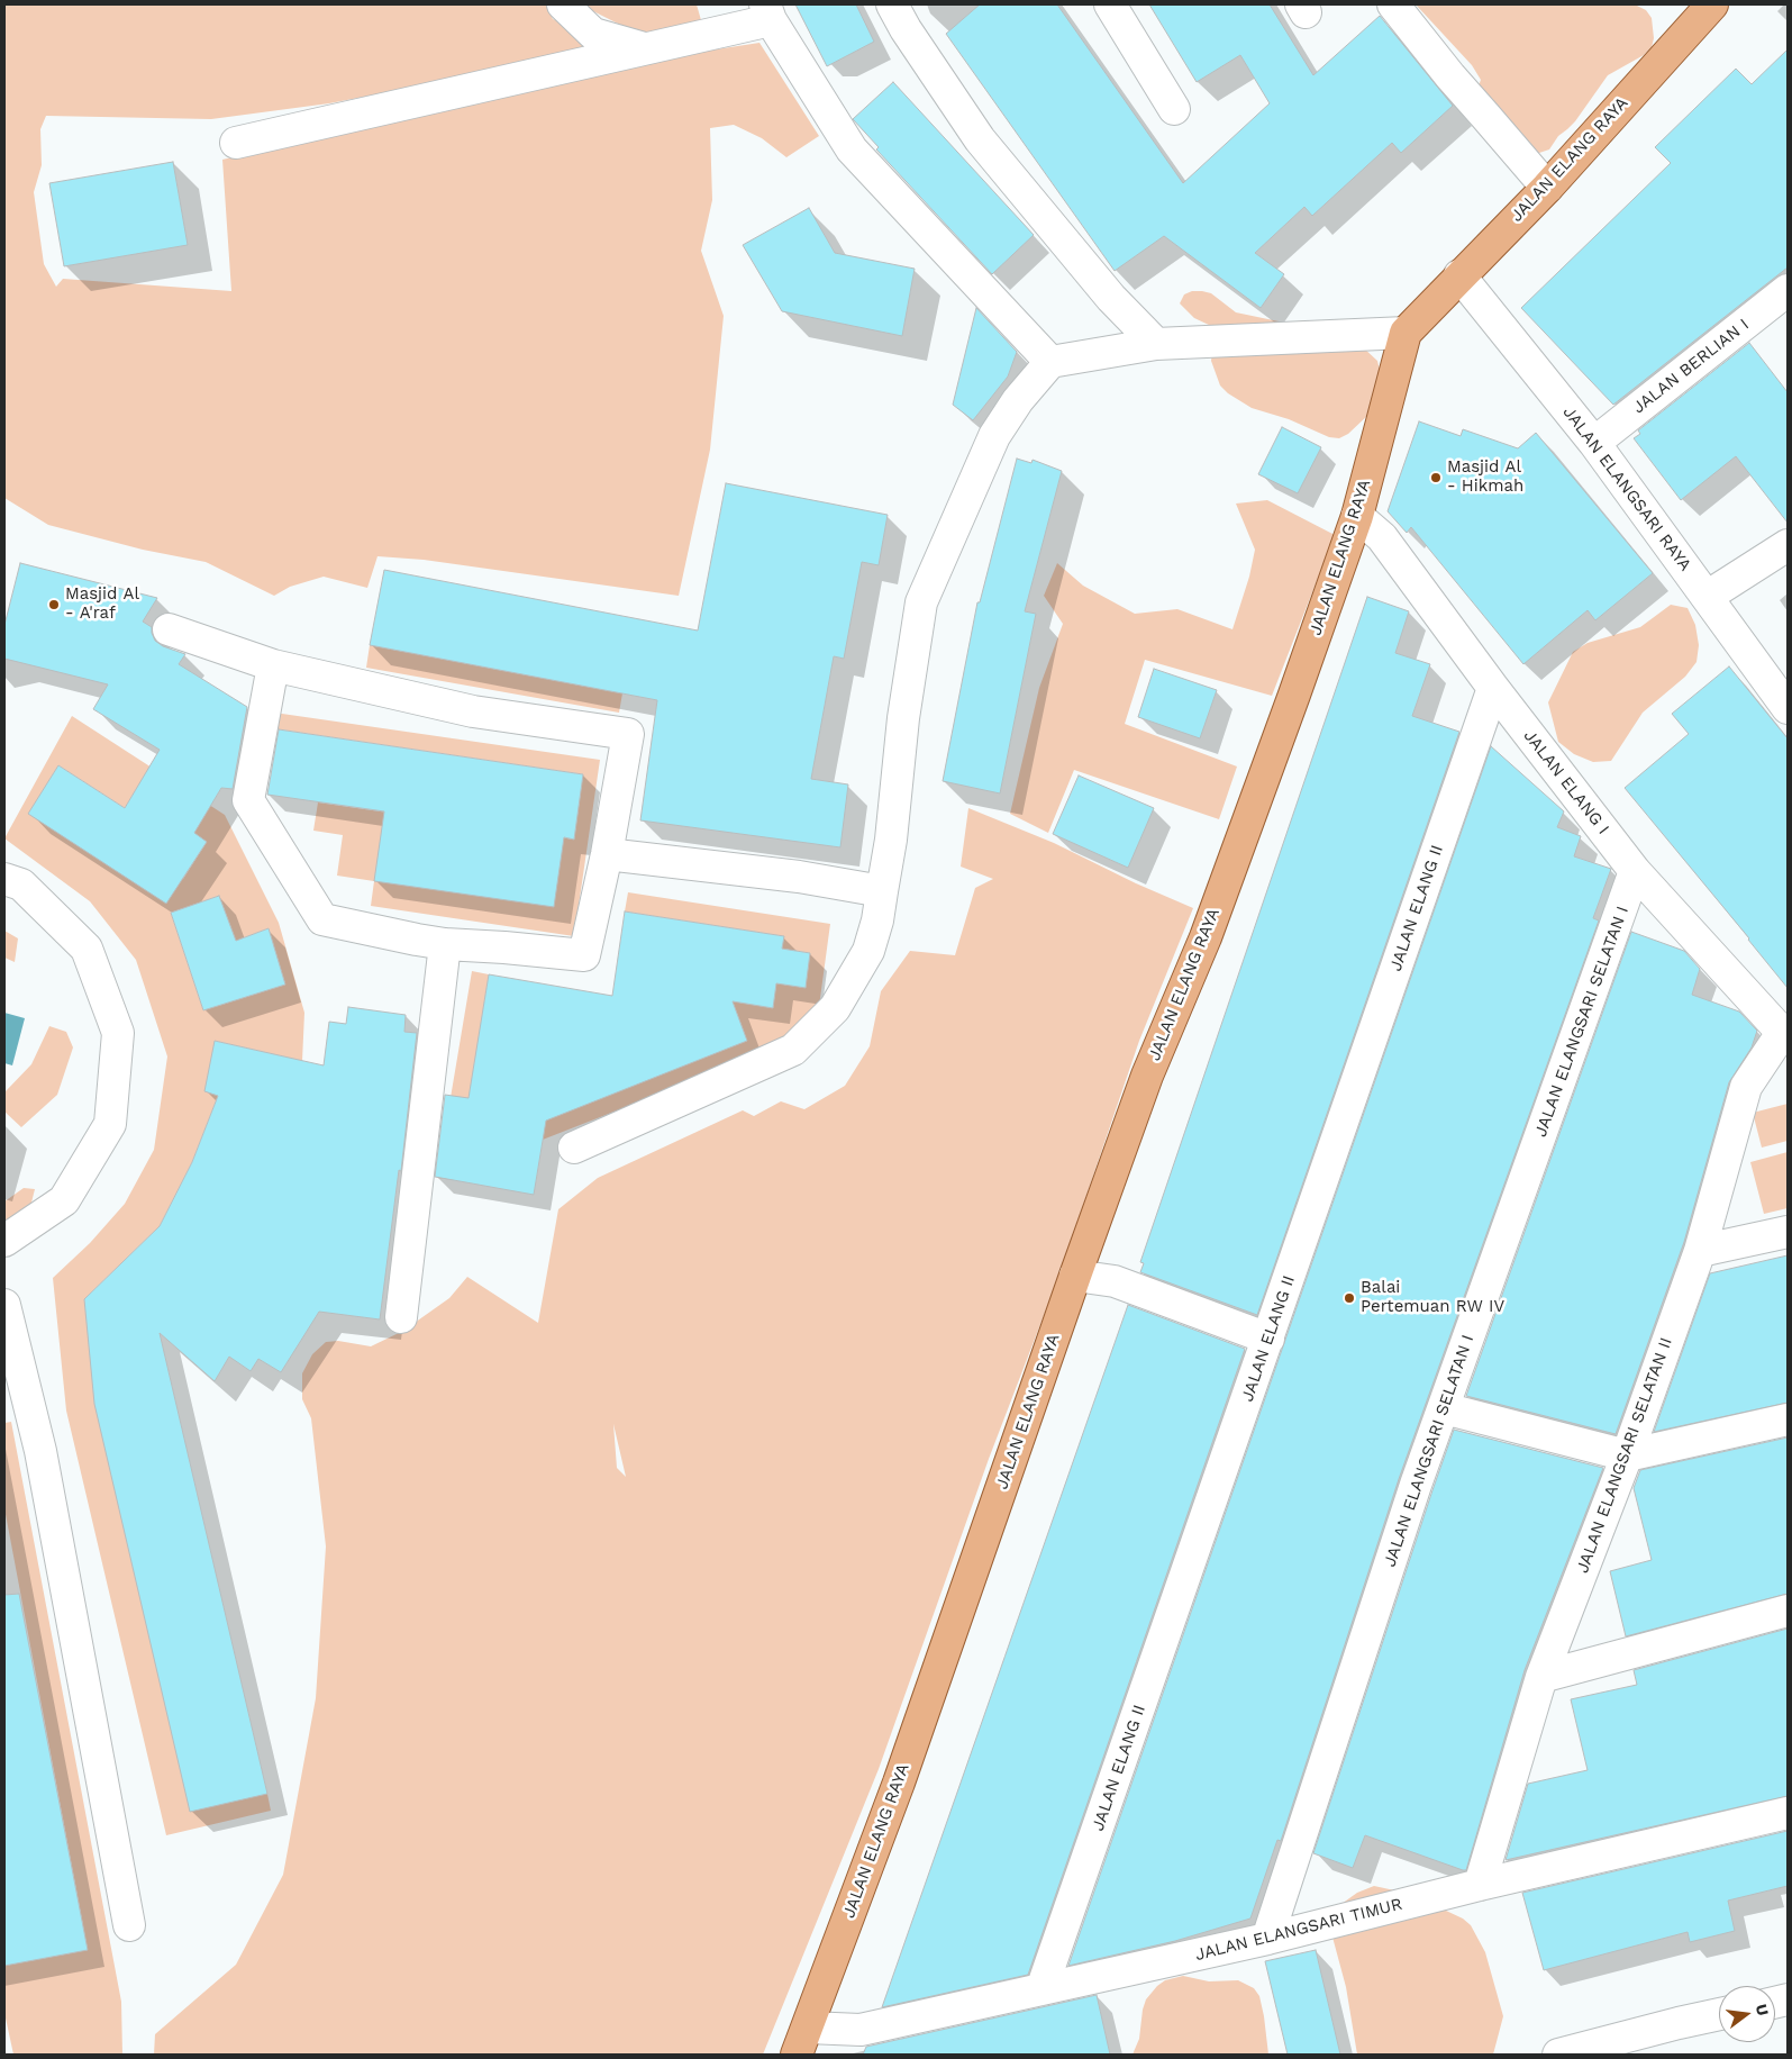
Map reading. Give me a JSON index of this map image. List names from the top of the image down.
{
  "streets": {
    "main road": ["JALAN ELANG RAYA"],
    "street": [
      "JALAN BERLIAN I",
      "JALAN ELANGSARI RAYA",
      "JALAN ELANG I",
      "JALAN ELANG II",
      "JALAN ELANGSARI SELATAN I",
      "JALAN ELANGSARI SELATAN II",
      "JALAN ELANGSARI TIMUR"
    ]
  },
  "crossings": [
    ["JALAN ELANG RAYA", "JALAN ELANGSARI RAYA"],
    ["JALAN ELANG RAYA", "JALAN ELANG I"],
    ["JALAN ELANG RAYA", "JALAN ELANGSARI TIMUR"],
    ["JALAN BERLIAN I", "JALAN ELANGSARI RAYA"],
    ["JALAN ELANG I", "JALAN ELANG II"],
    ["JALAN ELANG I", "JALAN ELANGSARI SELATAN I"],
    ["JALAN ELANG I", "JALAN ELANGSARI SELATAN II"],
    ["JALAN ELANG II", "JALAN ELANGSARI TIMUR"],
    ["JALAN ELANGSARI SELATAN I", "JALAN ELANGSARI TIMUR"],
    ["JALAN ELANGSARI SELATAN II", "JALAN ELANGSARI TIMUR"]
  ],
  "places": ["Masjid Al - Hikmah", "Masjid Al - A'raf", "Balai Pertemuan RW IV"],
  "north": "right"
}
